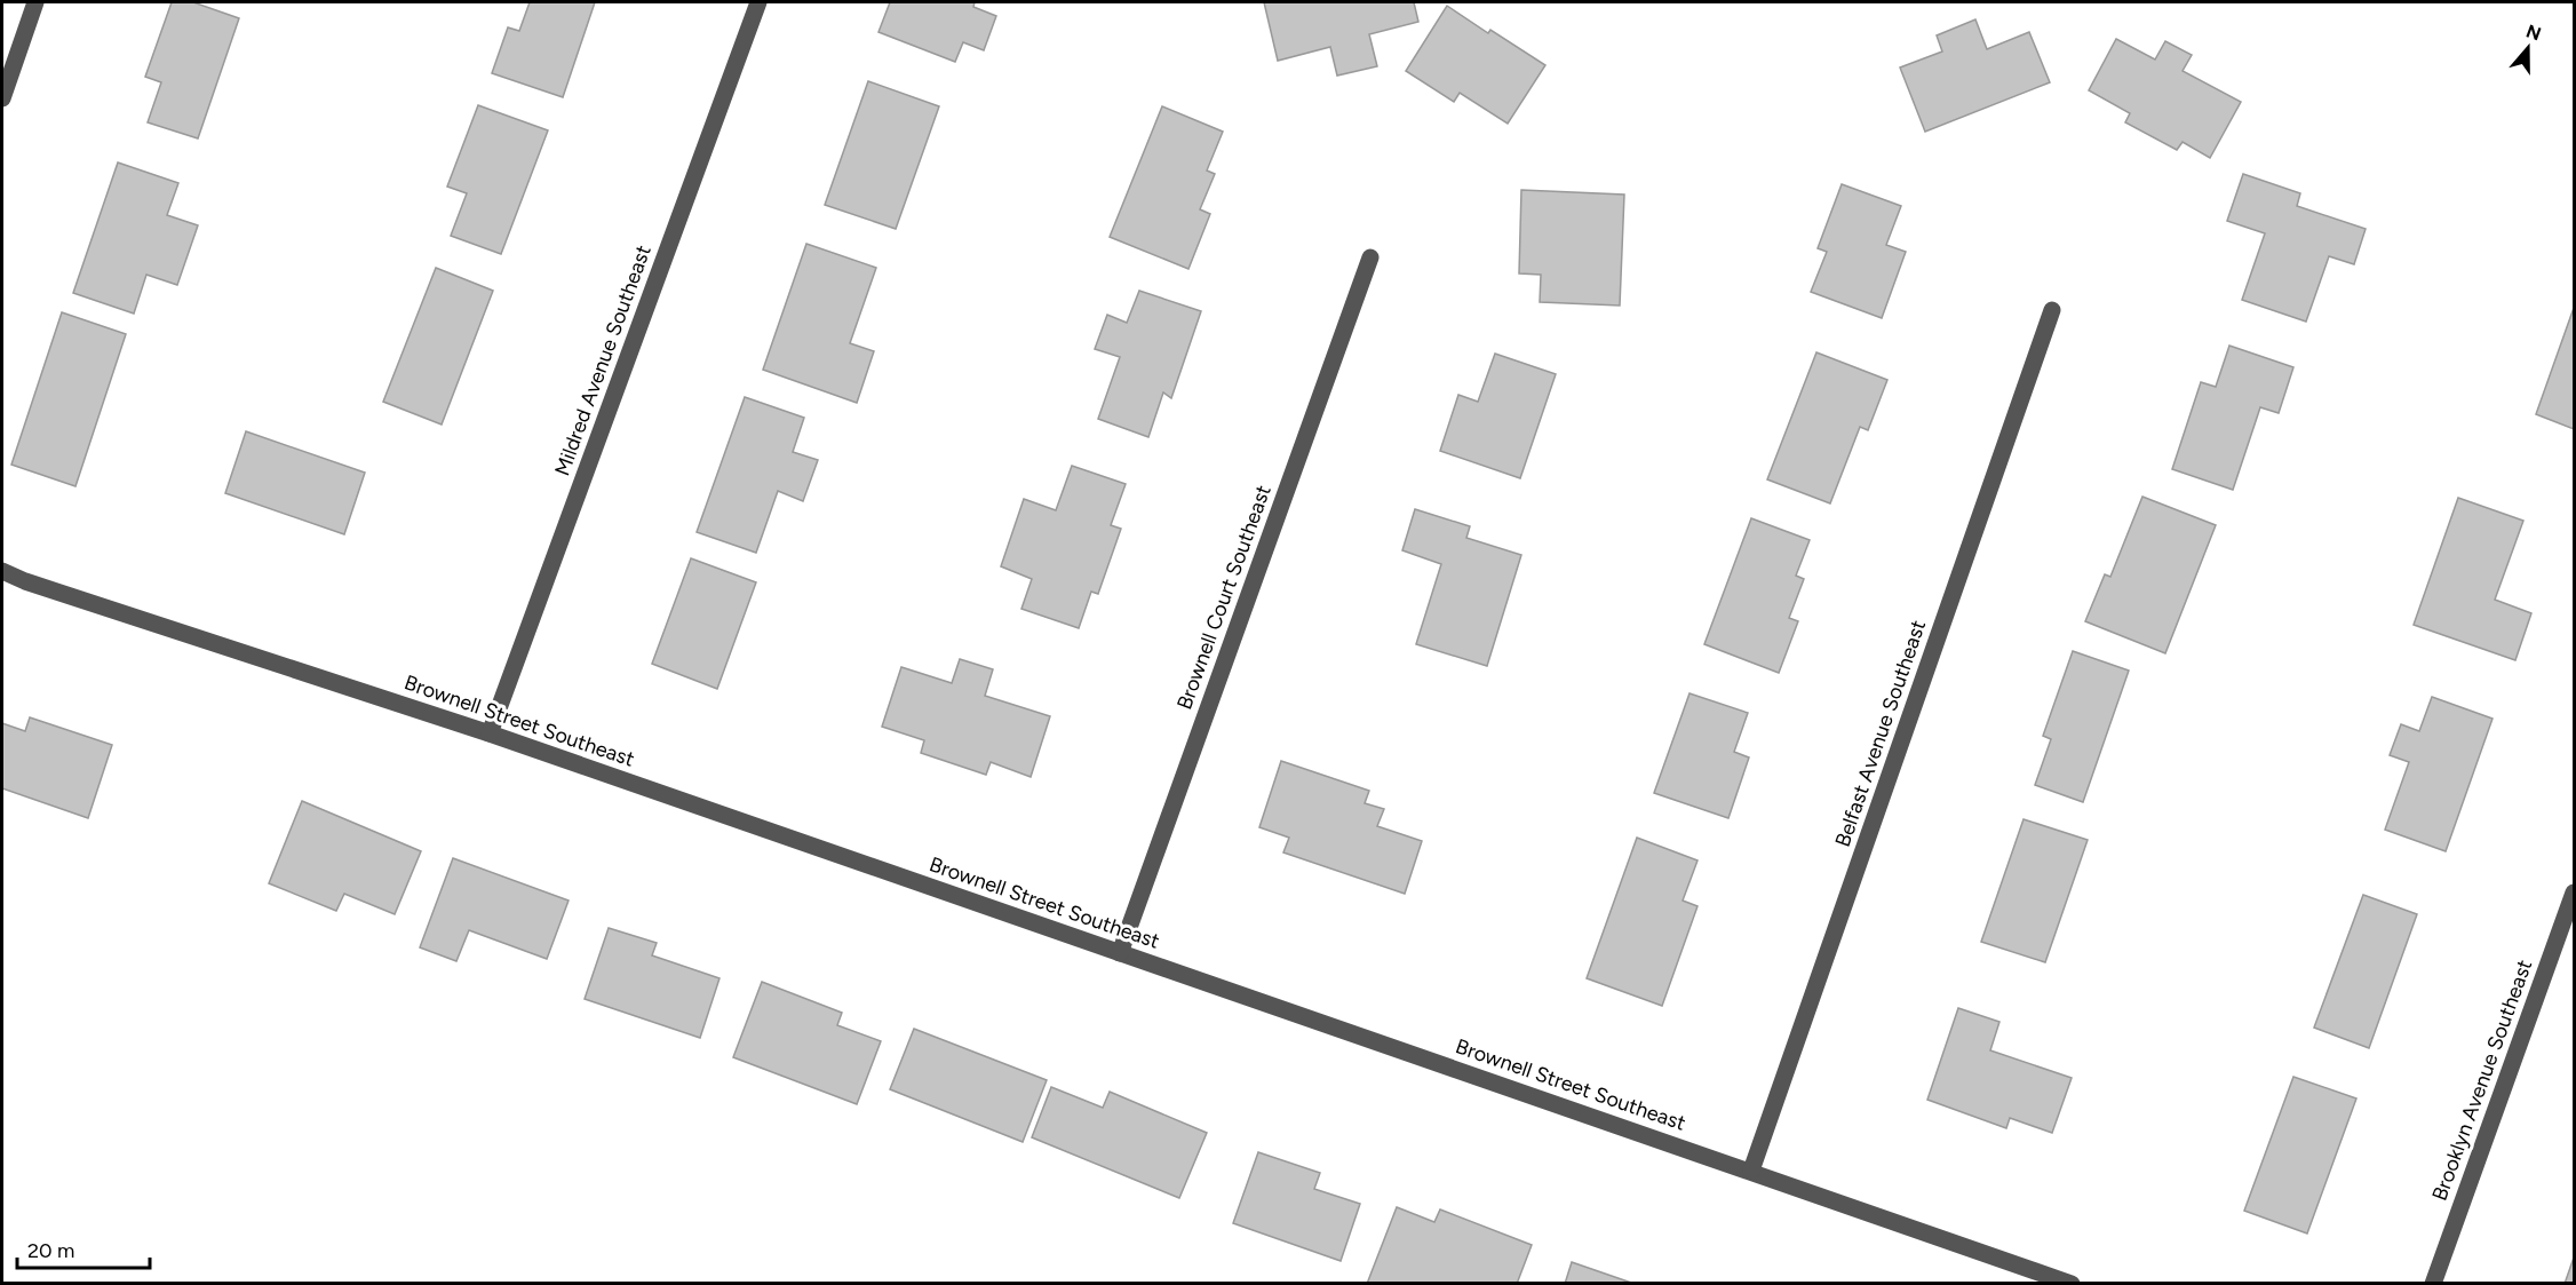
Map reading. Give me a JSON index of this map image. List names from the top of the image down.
{
  "streets": {
    "street": [
      "Mildred Avenue Southeast",
      "Brownell Court Southeast",
      "Brownell Street Southeast",
      "Belfast Avenue Southeast",
      "Brooklyn Avenue Southeast"
    ]
  },
  "crossings": [
    ["Mildred Avenue Southeast", "Brownell Street Southeast"],
    ["Brownell Court Southeast", "Brownell Street Southeast"],
    ["Brownell Street Southeast", "Belfast Avenue Southeast"]
  ],
  "scale_bar": "20 m",
  "north": "top"
}
